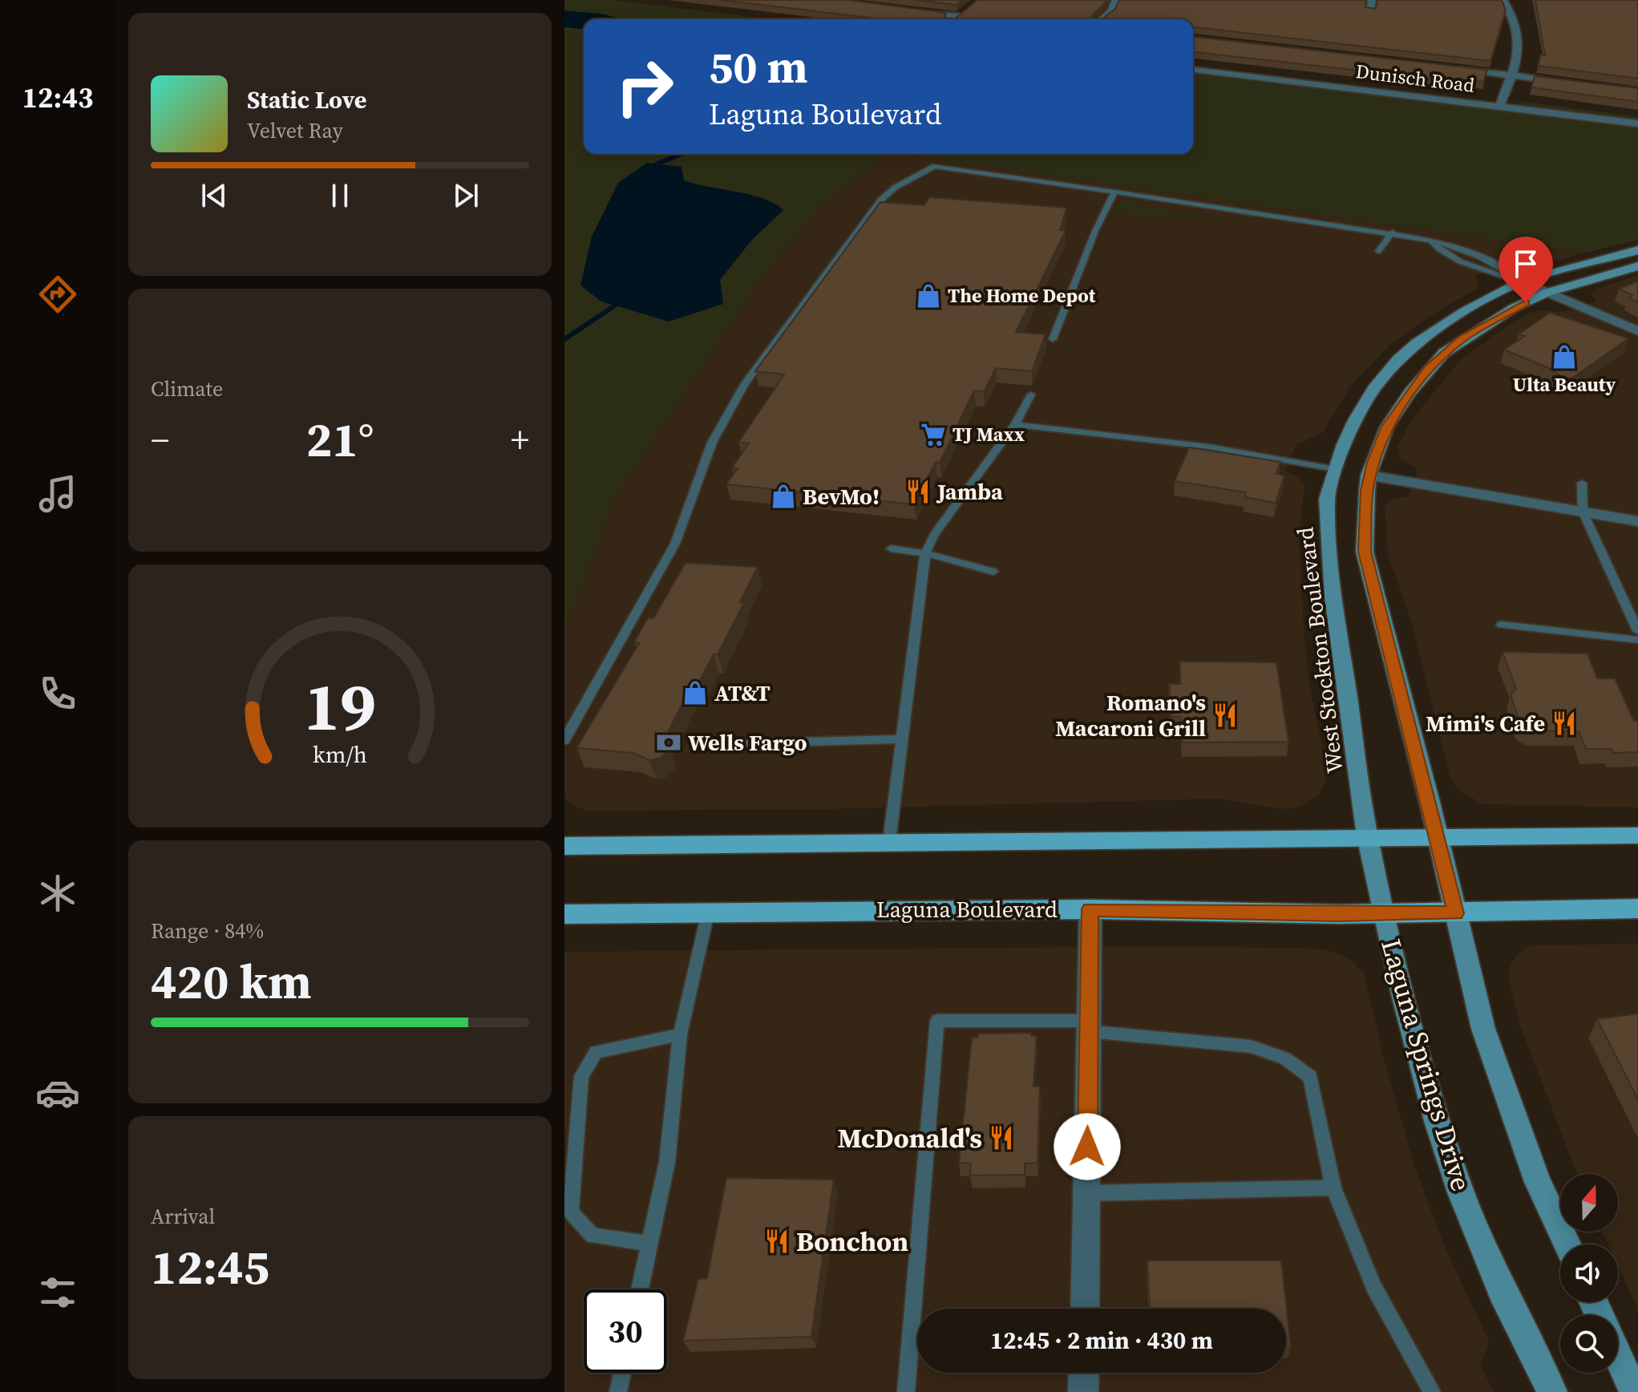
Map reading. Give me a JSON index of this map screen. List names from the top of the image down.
{
  "streets": {
    "main road": ["Laguna Boulevard"],
    "street": ["Dunisch Road", "West Stockton Boulevard", "Laguna Springs Drive"]
  },
  "crossings": [
    ["West Stockton Boulevard", "Laguna Springs Drive"],
    ["Laguna Boulevard", "Laguna Springs Drive"]
  ],
  "places": {
    "shop": [
      "The Home Depot",
      "Ulta Beauty",
      "BevMo!",
      "AT&T"
    ],
    "supermarket": ["TJ Maxx"],
    "restaurant": [
      "Jamba",
      "Romano's Macaroni Grill",
      "Mimi's Cafe",
      "McDonald's",
      "Bonchon"
    ],
    "bank": ["Wells Fargo"]
  },
  "north": "top",
  "page": {
    "tabs": "12:43",
    "turn": ["50 m", "Laguna Boulevard"],
    "song": ["Static Love", "Velvet Ray"],
    "tile": [
      "Climate",
      ["Range · 84%", "420 km"],
      ["Arrival", "12:45"]
    ],
    "heat": ["−", "21°", "+"],
    "limit": "30",
    "trip": "12:45 · 2 min · 430 m",
    "gauge": ["19", "km/h"]
  }
}
